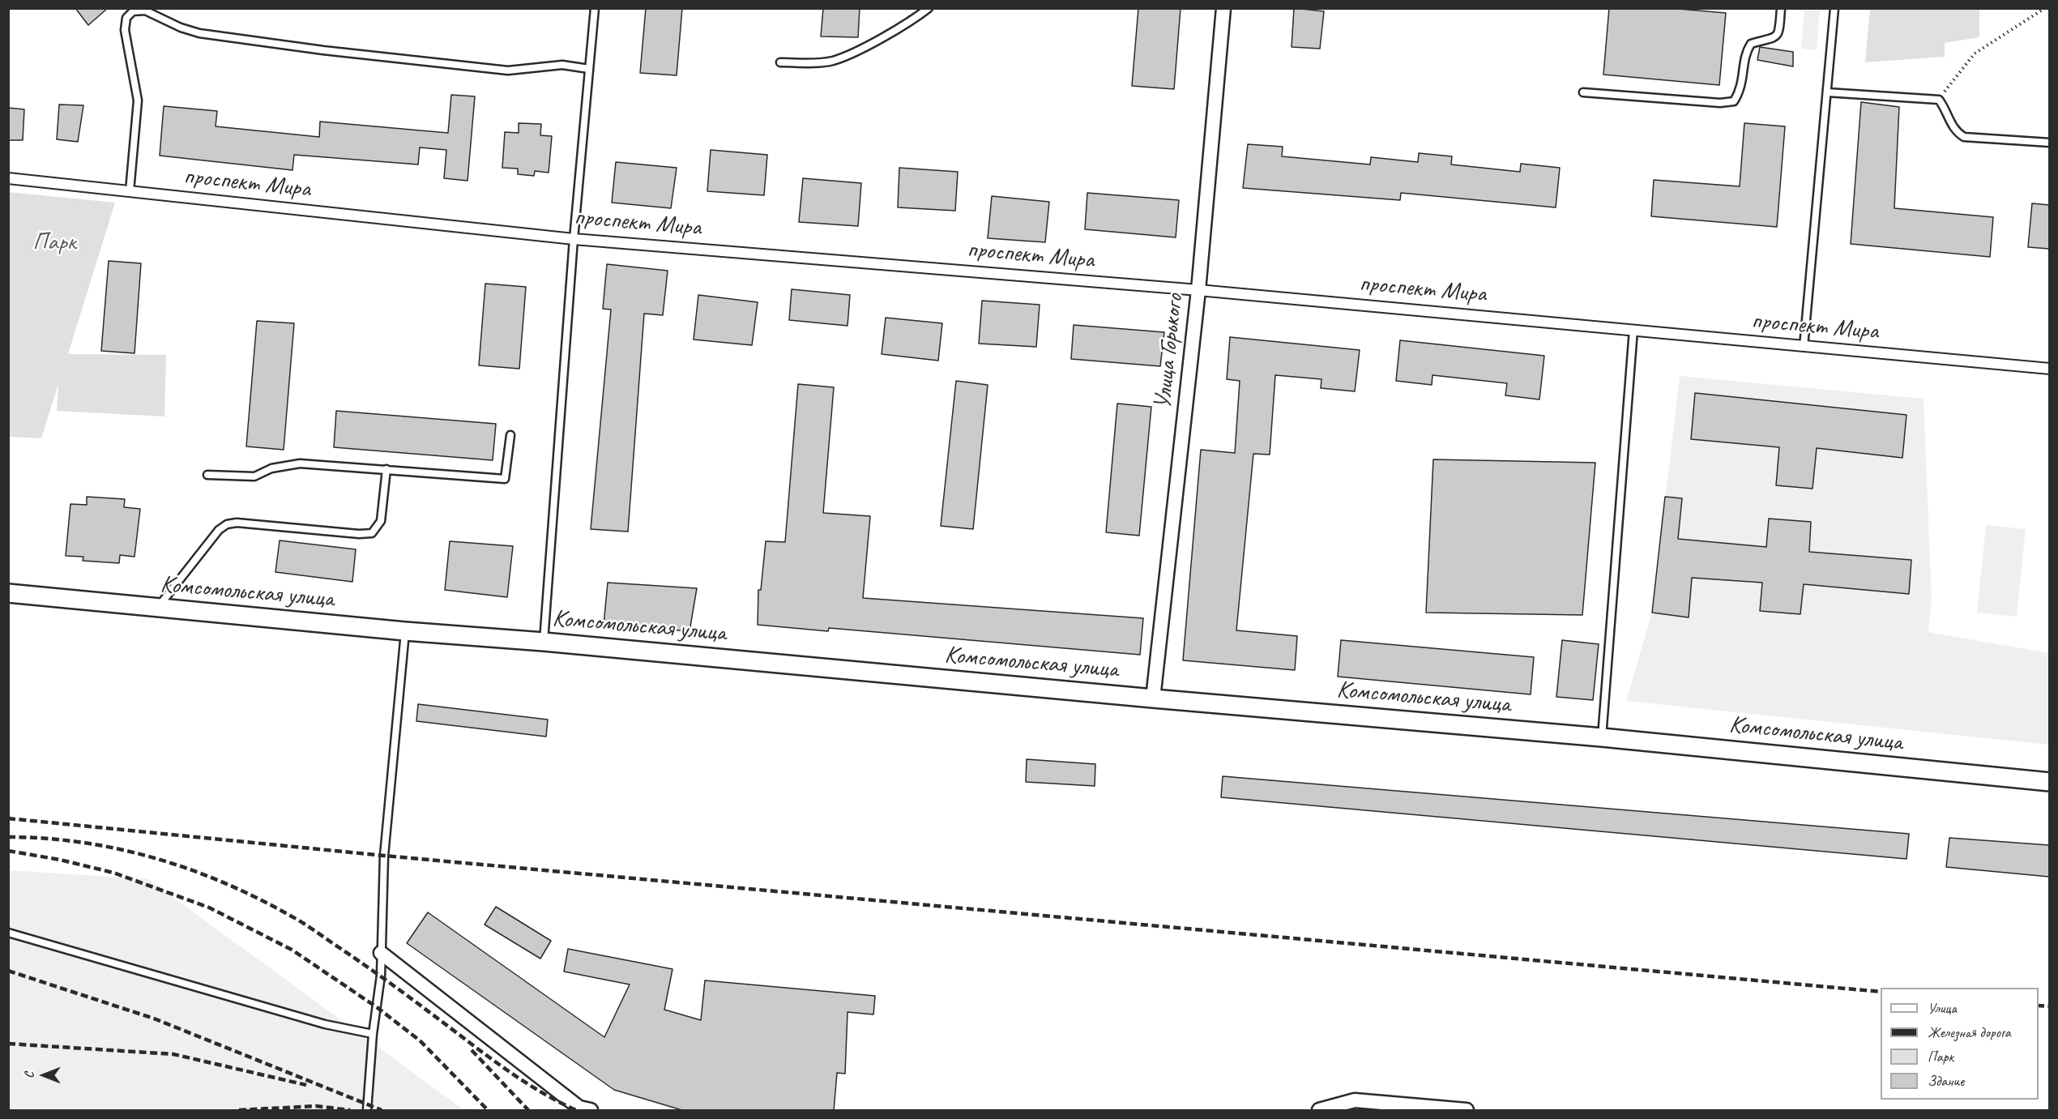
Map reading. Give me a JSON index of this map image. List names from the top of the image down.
{
  "streets": {
    "street": ["проспект Мира", "Улица Горького", "Комсомольская улица"]
  },
  "crossings": [
    ["проспект Мира", "Улица Горького"],
    ["Улица Горького", "Комсомольская улица"]
  ],
  "parks": ["Парк"],
  "legend": [
    "Улица",
    "Железная дорога",
    "Парк",
    "Здание"
  ],
  "north": "left"
}
